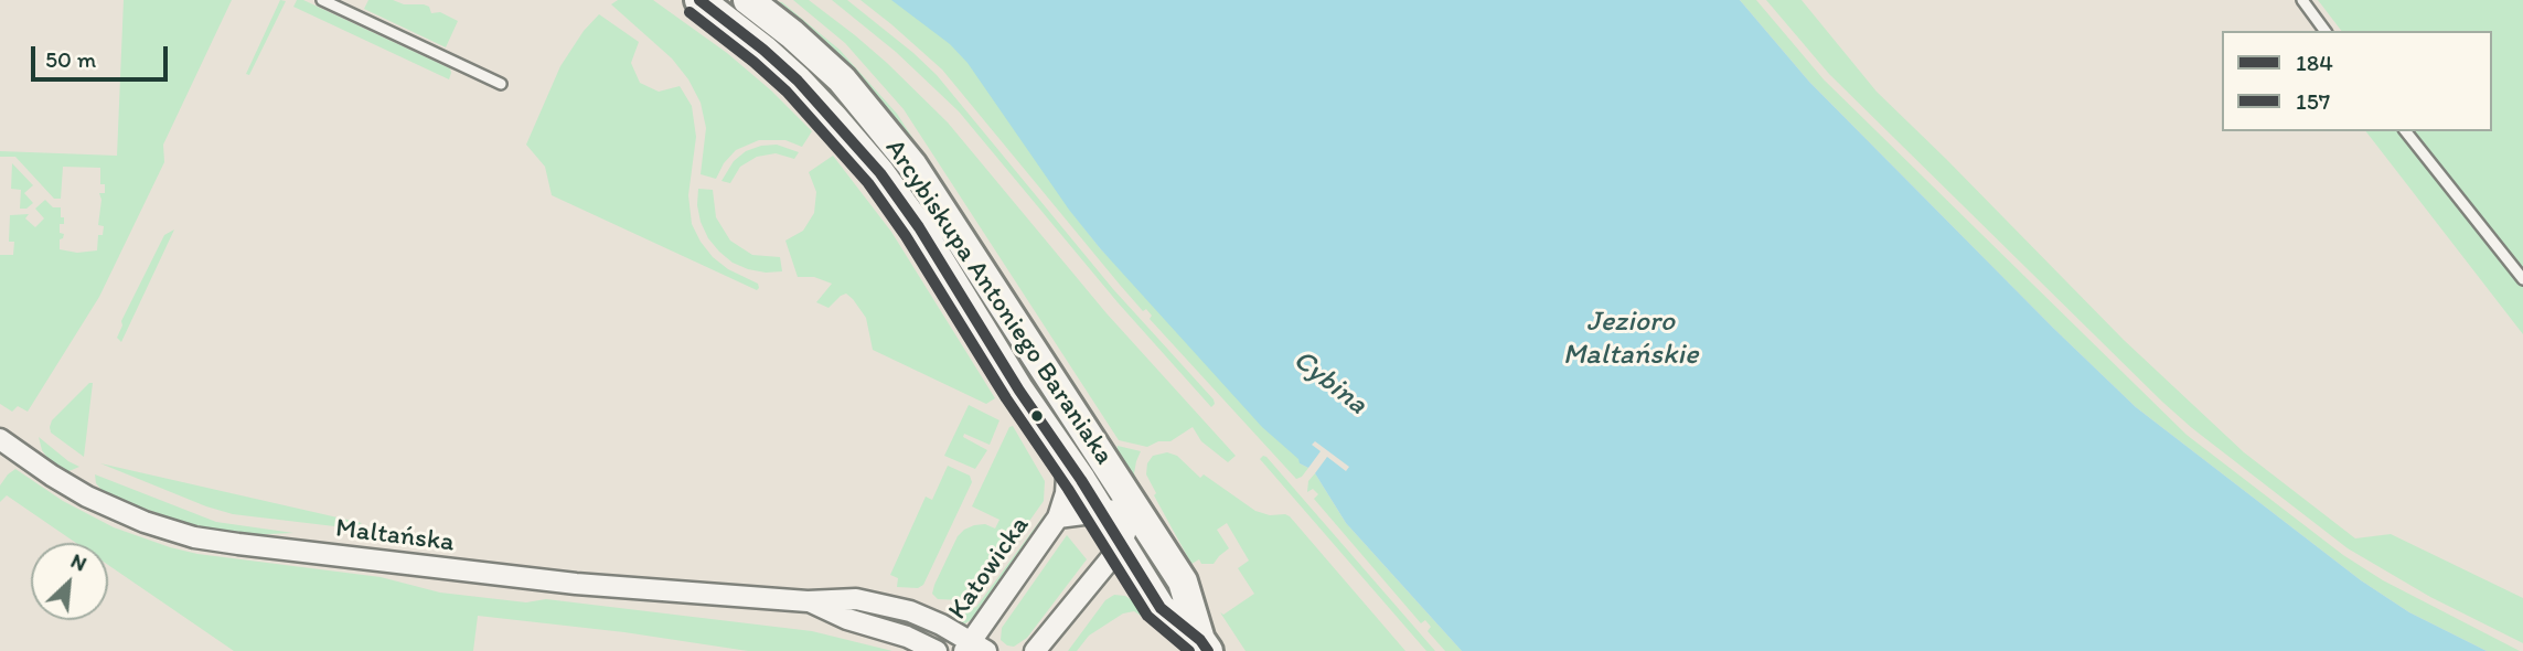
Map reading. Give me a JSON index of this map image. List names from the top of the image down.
{
  "streets": {
    "street": ["Arcybiskupa Antoniego Baraniaka", "Maltańska", "Katowicka"]
  },
  "crossings": [
    ["Arcybiskupa Antoniego Baraniaka", "Katowicka"],
    ["Maltańska", "Katowicka"]
  ],
  "water": ["Jezioro Maltańskie", "Cybina"],
  "lines": ["transit line 184", "transit line 157"],
  "legend": ["184", "157"],
  "scale_bar": "50 m",
  "north": "top right"
}
